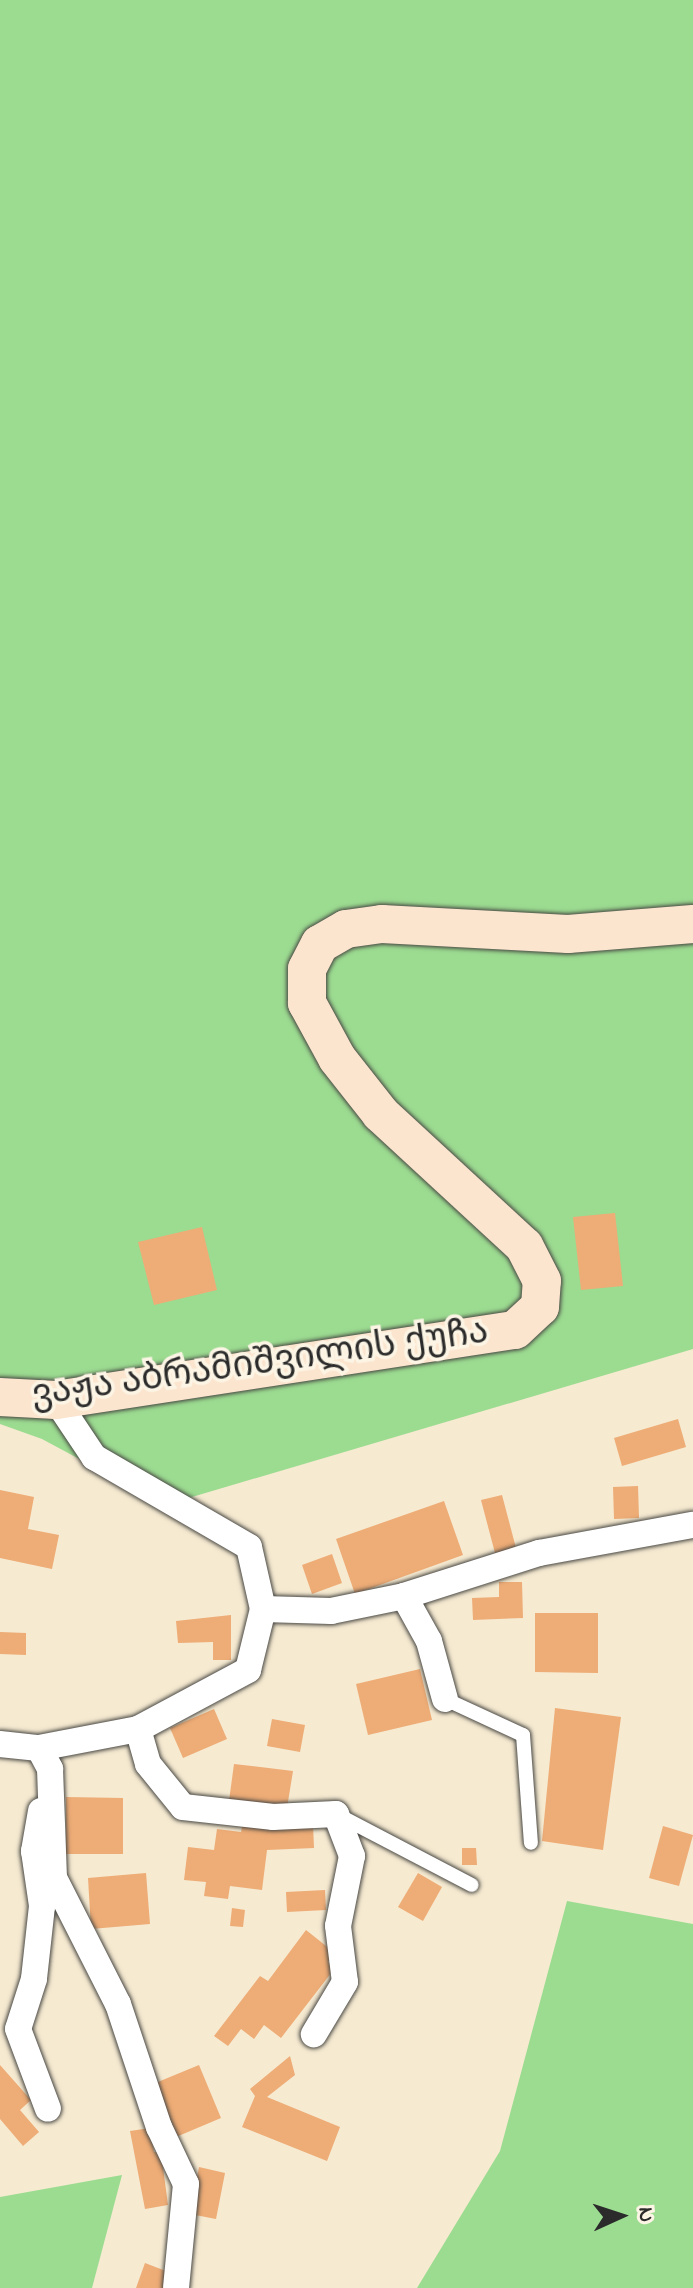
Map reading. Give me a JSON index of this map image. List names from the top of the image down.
{
  "streets": {
    "street": ["ვაჟა აბრამიშვილის ქუჩა"]
  },
  "north": "right"
}
